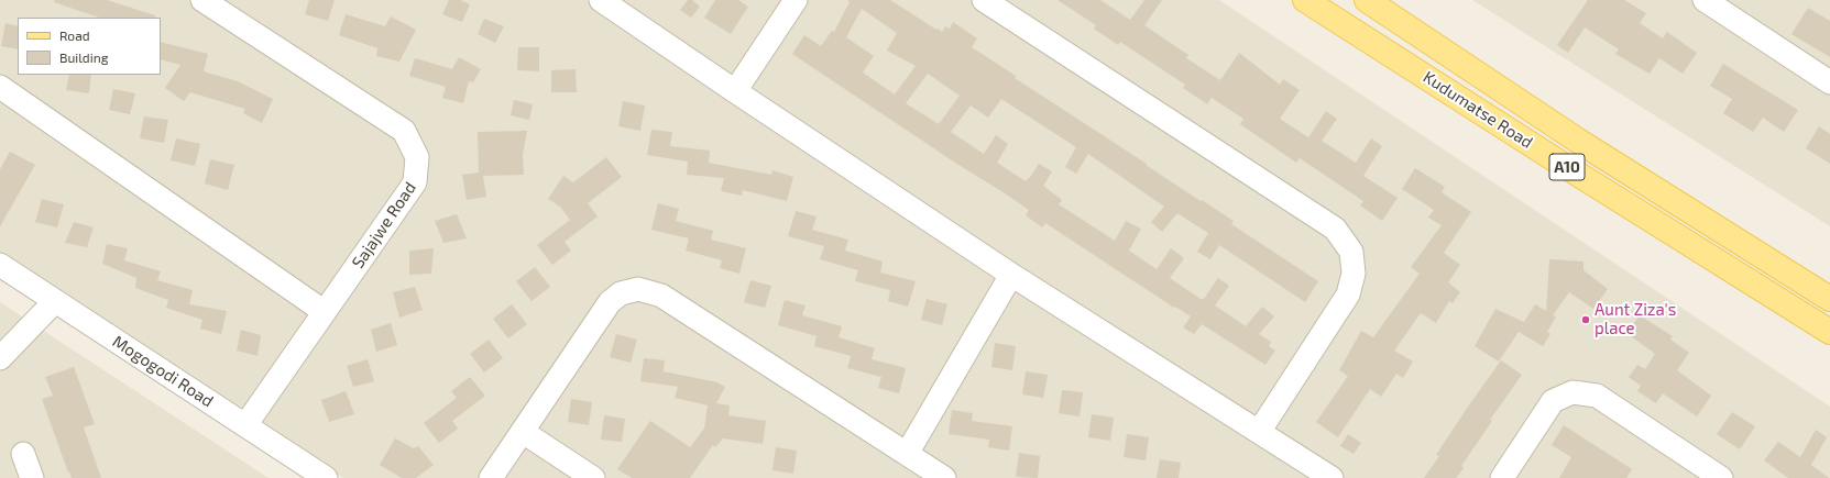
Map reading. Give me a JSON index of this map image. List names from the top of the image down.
{
  "streets": {
    "main road": ["Kudumatse Road", "A10"],
    "street": ["Sajajwe Road", "Mogogodi Road"]
  },
  "crossings": [
    ["Sajajwe Road", "Mogogodi Road"]
  ],
  "places": ["Aunt Ziza's place"],
  "legend": ["Road", "Building"]
}
